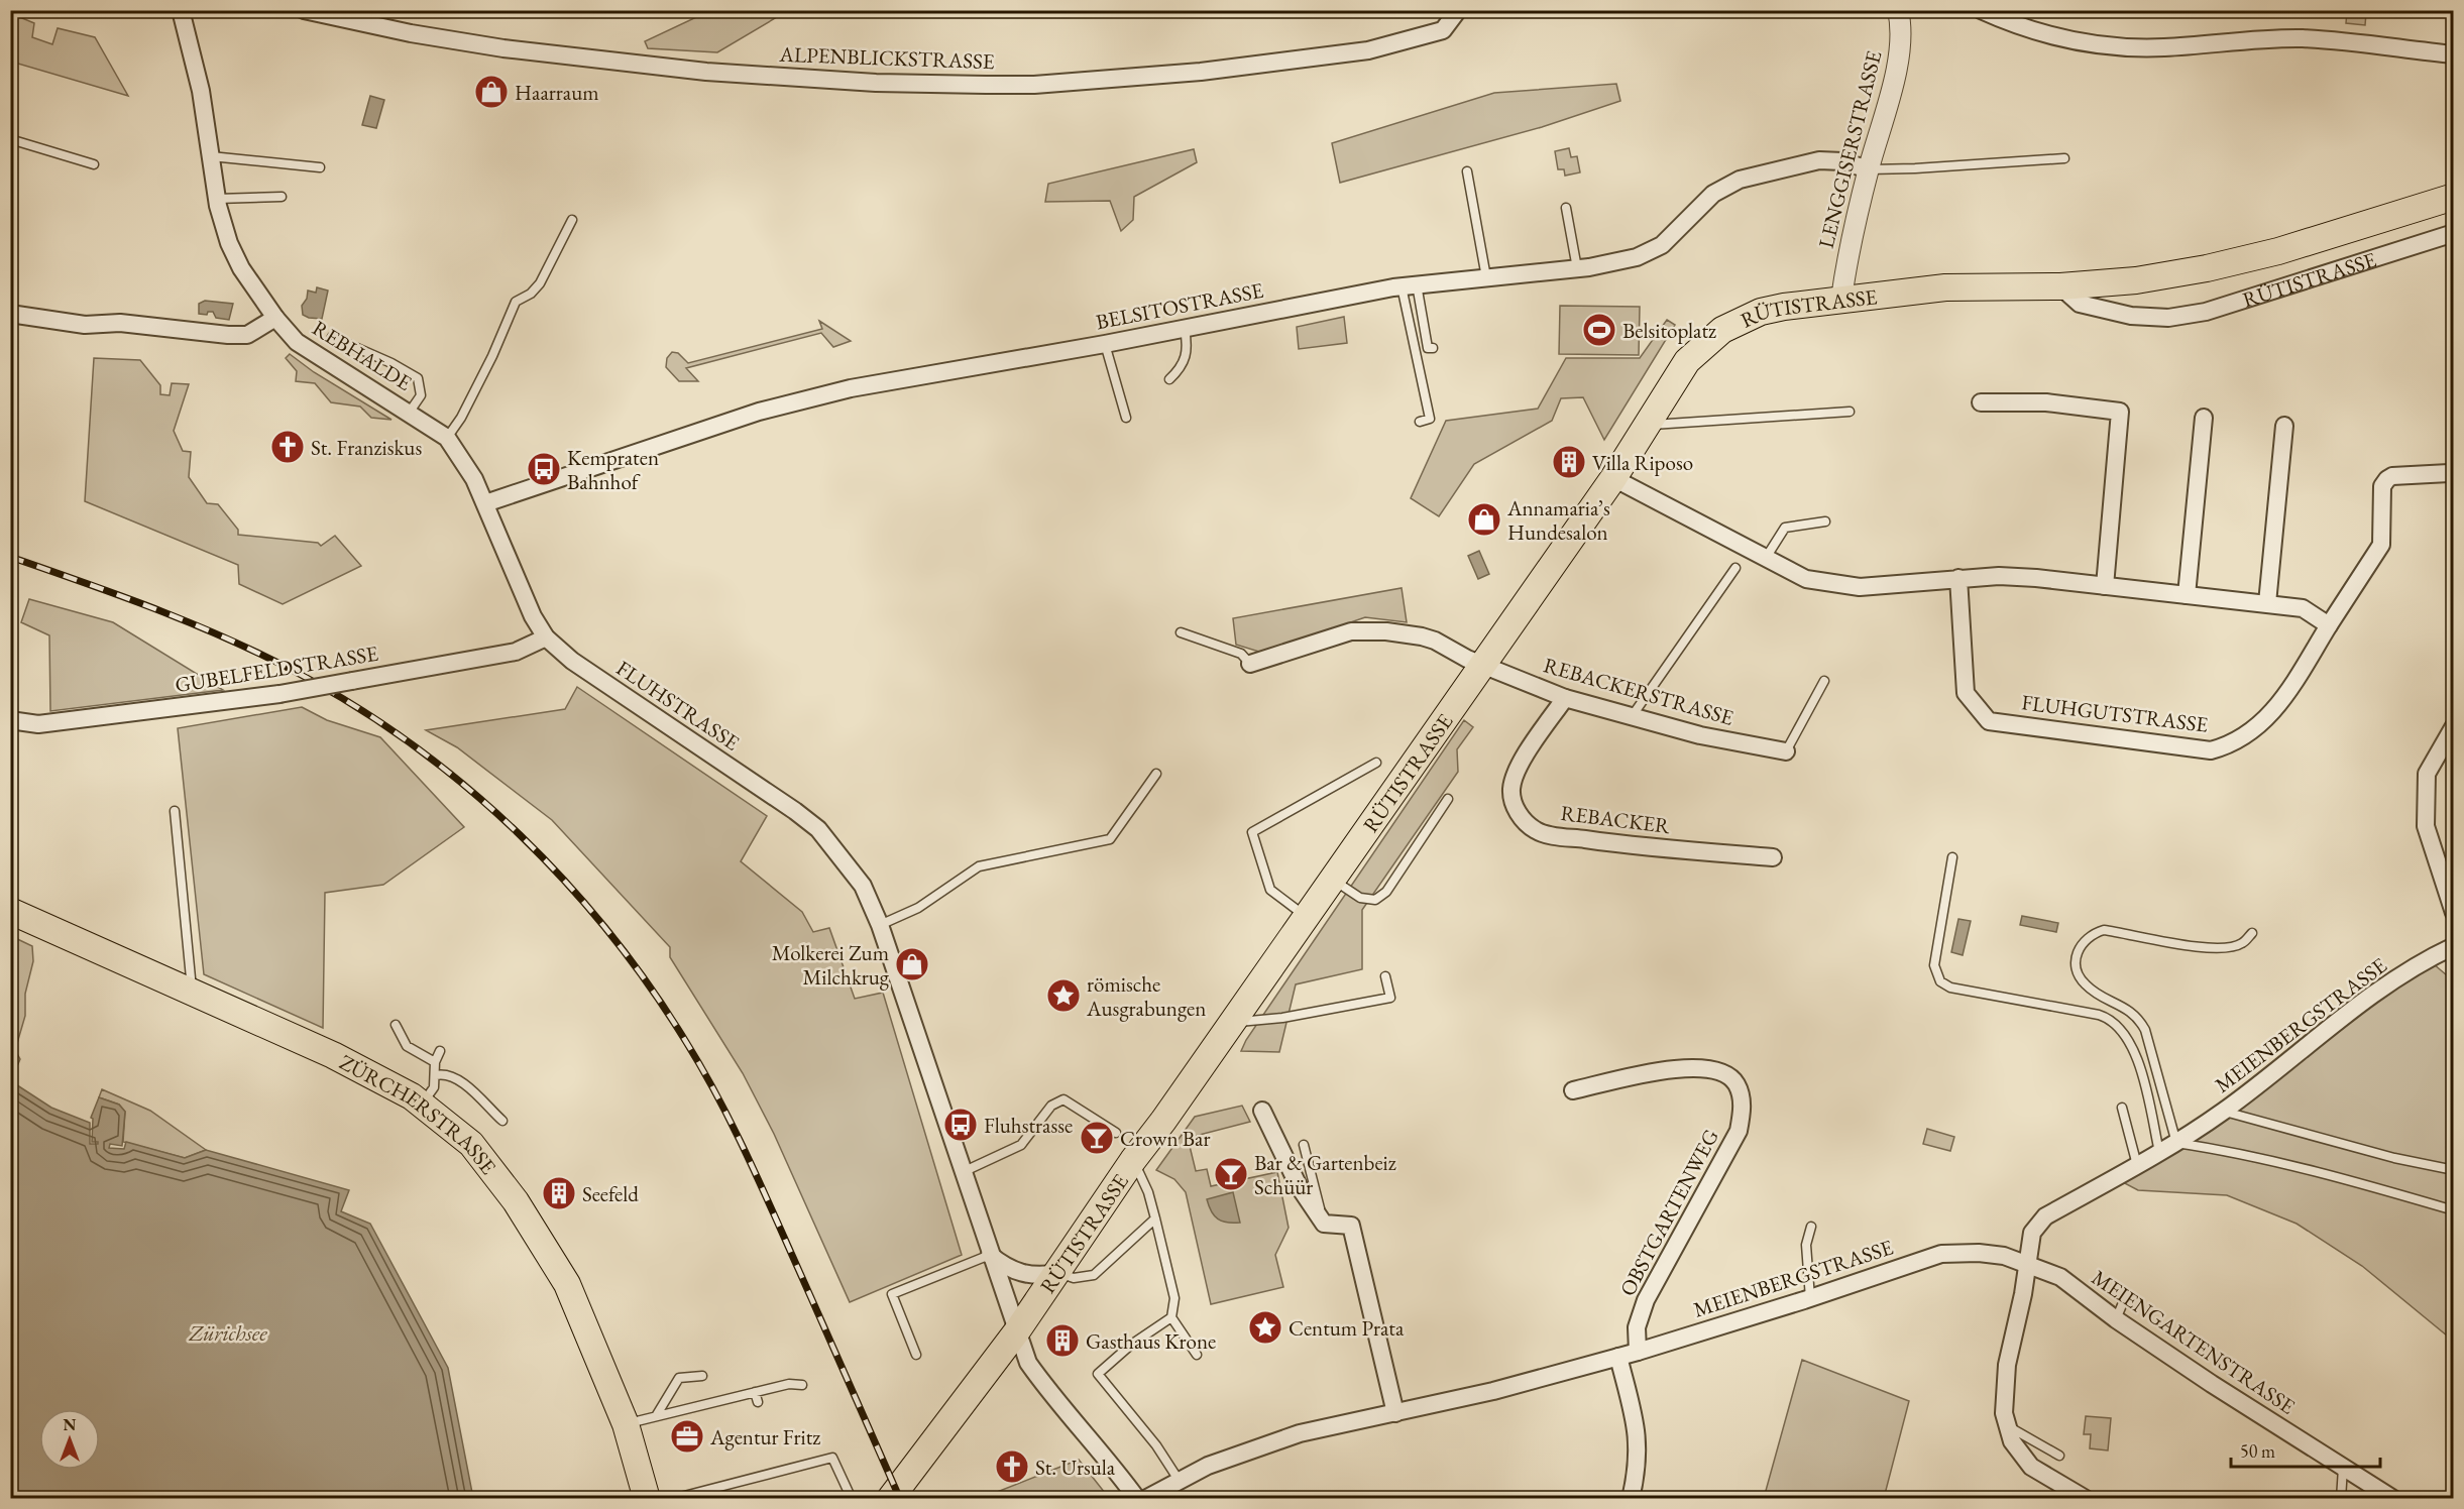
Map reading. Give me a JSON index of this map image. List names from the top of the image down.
{
  "streets": {
    "main road": ["RÜTISTRASSE", "ZÜRCHERSTRASSE"],
    "street": [
      "ALPENBLICKSTRASSE",
      "LENGGISERSTRASSE",
      "BELSITOSTRASSE",
      "REBHALDE",
      "GUBELFELDSTRASSE",
      "REBACKERSTRASSE",
      "FLUHSTRASSE",
      "FLUHGUTSTRASSE",
      "REBACKER",
      "MEIENBERGSTRASSE",
      "OBSTGARTENWEG",
      "MEIENGARTENSTRASSE"
    ]
  },
  "crossings": [
    ["LENGGISERSTRASSE", "RÜTISTRASSE"],
    ["LENGGISERSTRASSE", "BELSITOSTRASSE"],
    ["RÜTISTRASSE", "REBACKERSTRASSE"],
    ["RÜTISTRASSE", "FLUHSTRASSE"],
    ["BELSITOSTRASSE", "FLUHSTRASSE"],
    ["REBHALDE", "FLUHSTRASSE"],
    ["GUBELFELDSTRASSE", "FLUHSTRASSE"],
    ["REBACKERSTRASSE", "REBACKER"],
    ["MEIENBERGSTRASSE", "OBSTGARTENWEG"],
    ["MEIENBERGSTRASSE", "MEIENGARTENSTRASSE"]
  ],
  "water": ["Zürichsee"],
  "places": {
    "shop": ["Haarraum", "Annamaria’s Hundesalon", "Molkerei Zum Milchkrug"],
    "sports": ["Belsitoplatz"],
    "church": ["St. Franziskus", "St. Ursula"],
    "building": ["Villa Riposo", "Seefeld", "Gasthaus Krone"],
    "bus stop": ["Kempraten Bahnhof", "Fluhstrasse"],
    "place": ["römische Ausgrabungen", "Centum Prata"],
    "bar": ["Crown Bar", "Bar & Gartenbeiz Schüür"],
    "office": ["Agentur Fritz"]
  },
  "scale_bar": "50 m",
  "north": "top"
}
